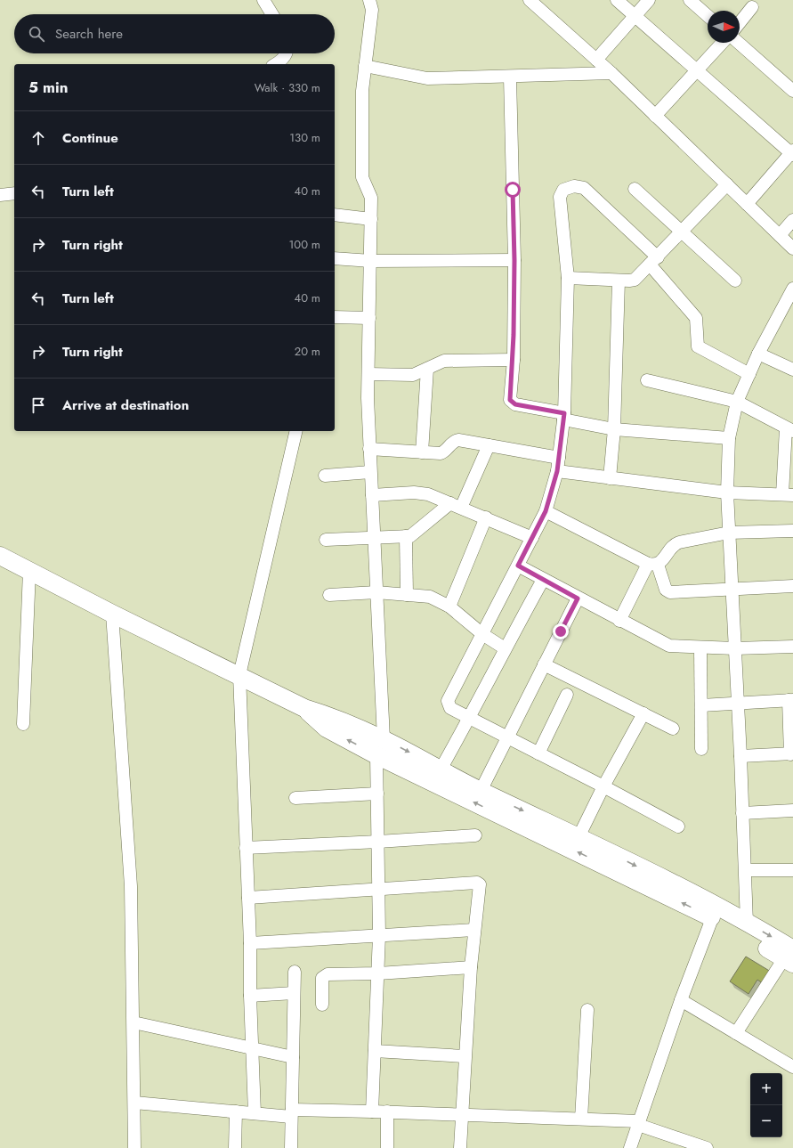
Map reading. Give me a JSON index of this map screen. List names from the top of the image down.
{
  "north": "right",
  "page": {
    "search": "Search here",
    "heading": ["5 min", "Walk · 330 m"],
    "list": [
      ["Continue", "130 m"],
      ["Turn left", "40 m"],
      ["Turn right", "100 m"],
      ["Turn left", "40 m"],
      ["Turn right", "20 m"],
      "Arrive at destination"
    ],
    "map_buttons": ["+", "−"]
  }
}
